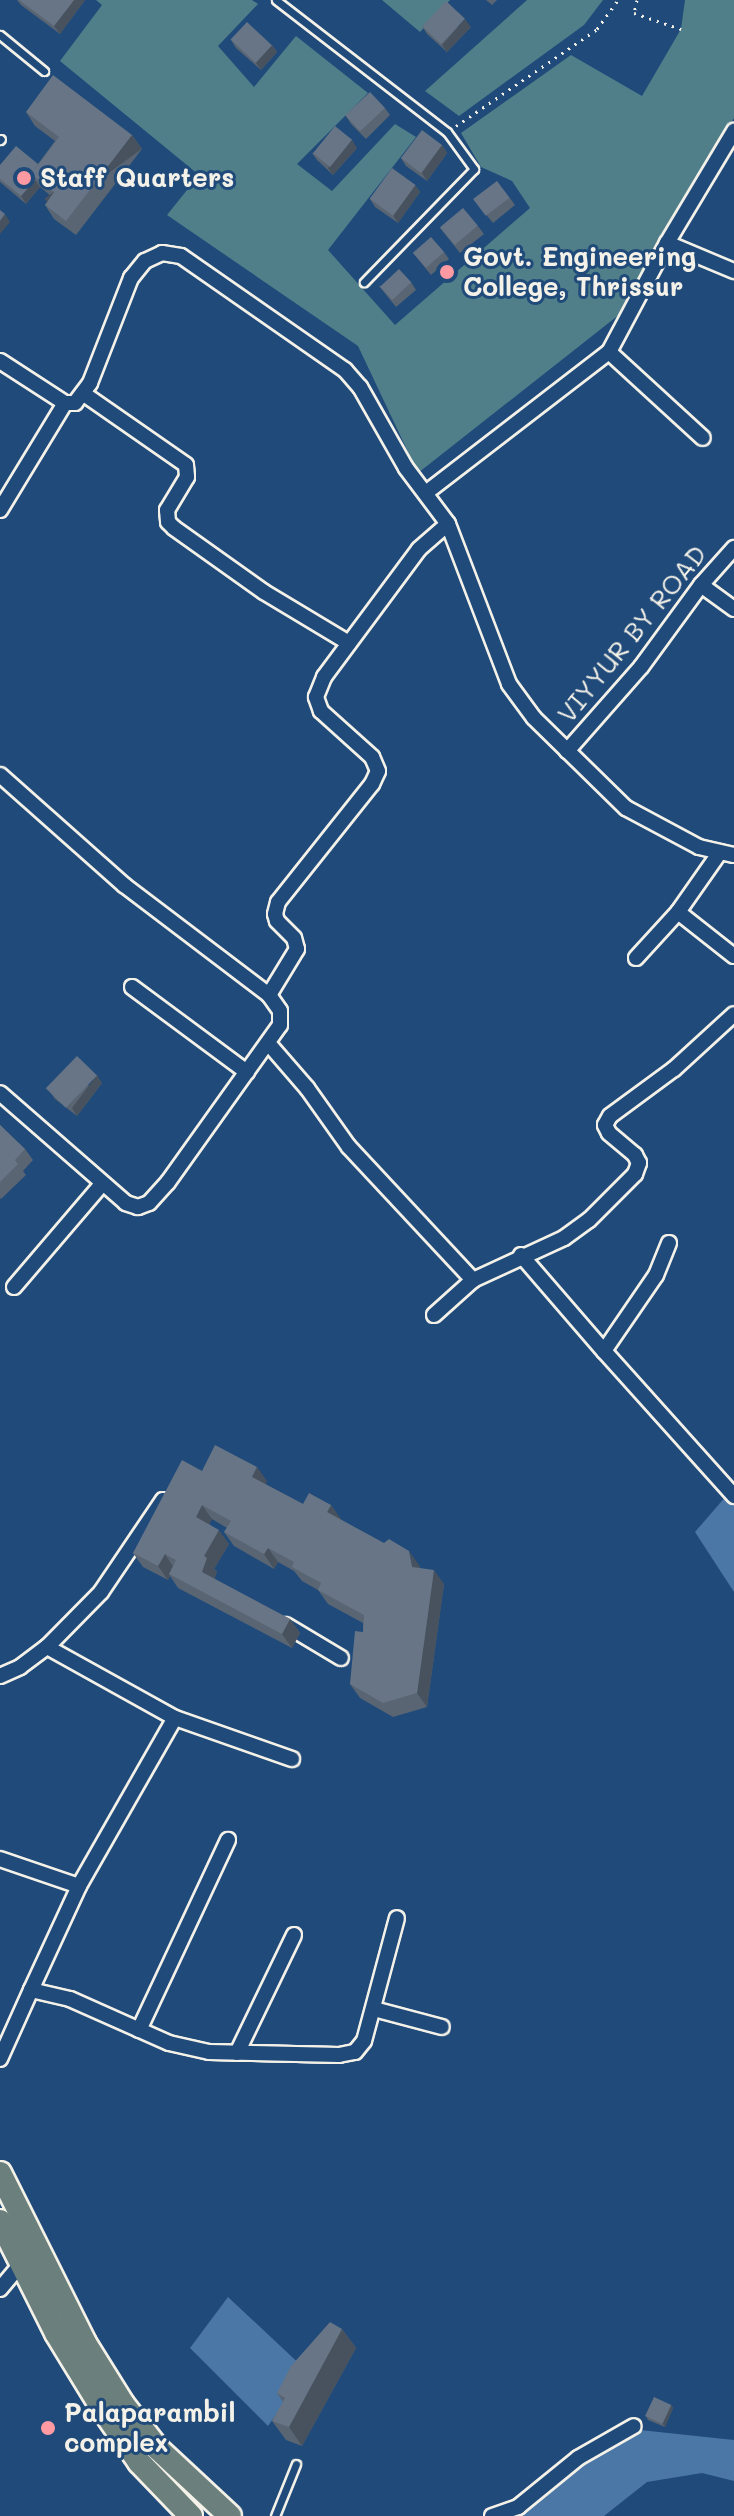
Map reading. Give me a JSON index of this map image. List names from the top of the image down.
{
  "streets": {
    "street": ["VIYYUR BY ROAD"]
  },
  "places": ["Staff Quarters", "Govt. Engineering College, Thrissur", "Palaparambil complex"]
}
